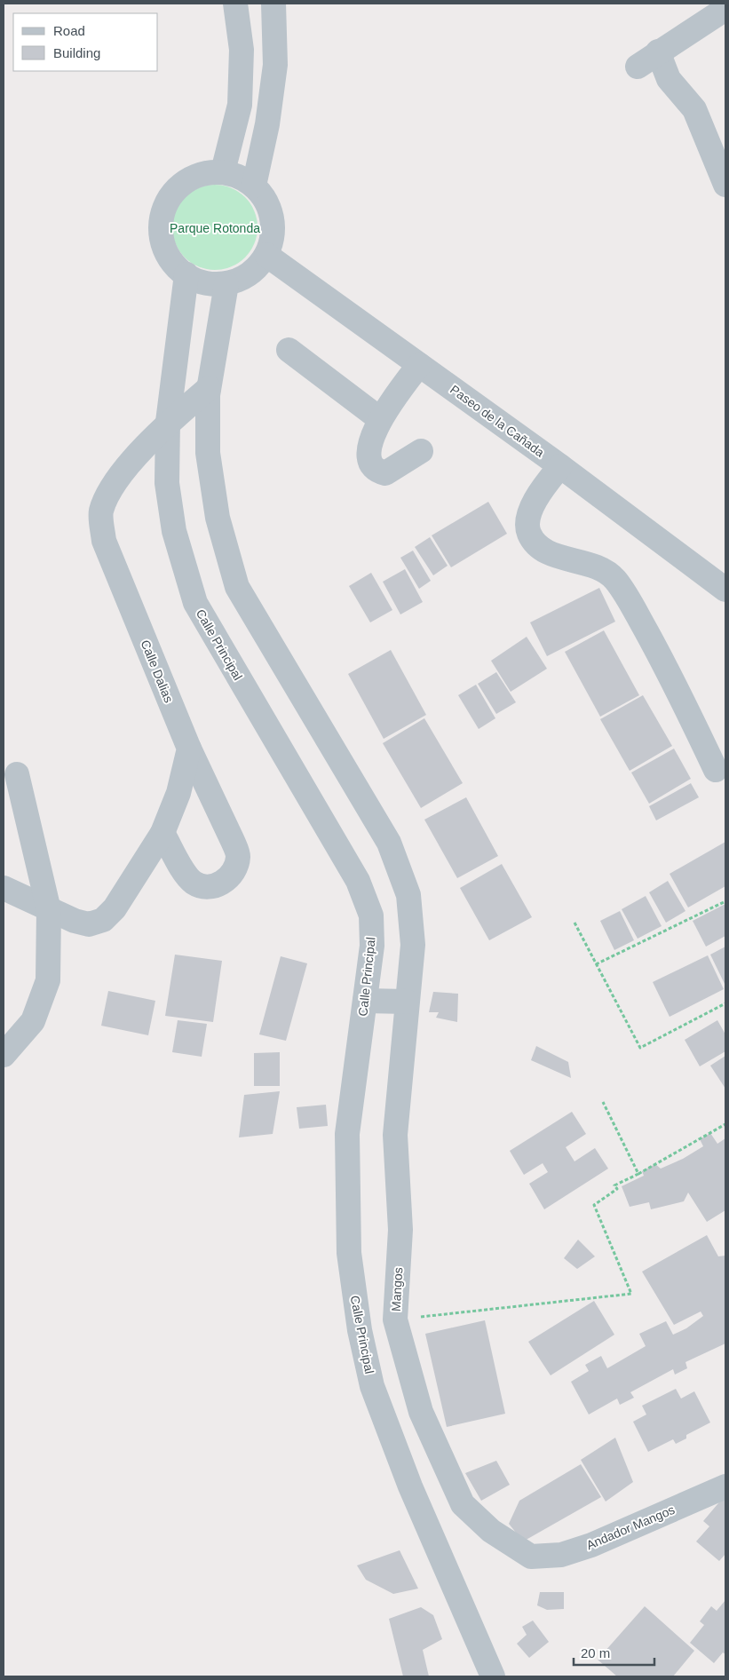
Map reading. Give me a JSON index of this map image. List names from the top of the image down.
{
  "streets": {
    "street": [
      "Paseo de la Cañada",
      "Calle Principal",
      "Calle Dalias",
      "Mangos",
      "Andador Mangos"
    ]
  },
  "crossings": [
    ["Paseo de la Cañada", "Calle Principal"],
    ["Calle Principal", "Calle Dalias"],
    ["Mangos", "Andador Mangos"]
  ],
  "parks": ["Parque Rotonda"],
  "legend": ["Road", "Building"],
  "scale_bar": "20 m"
}
